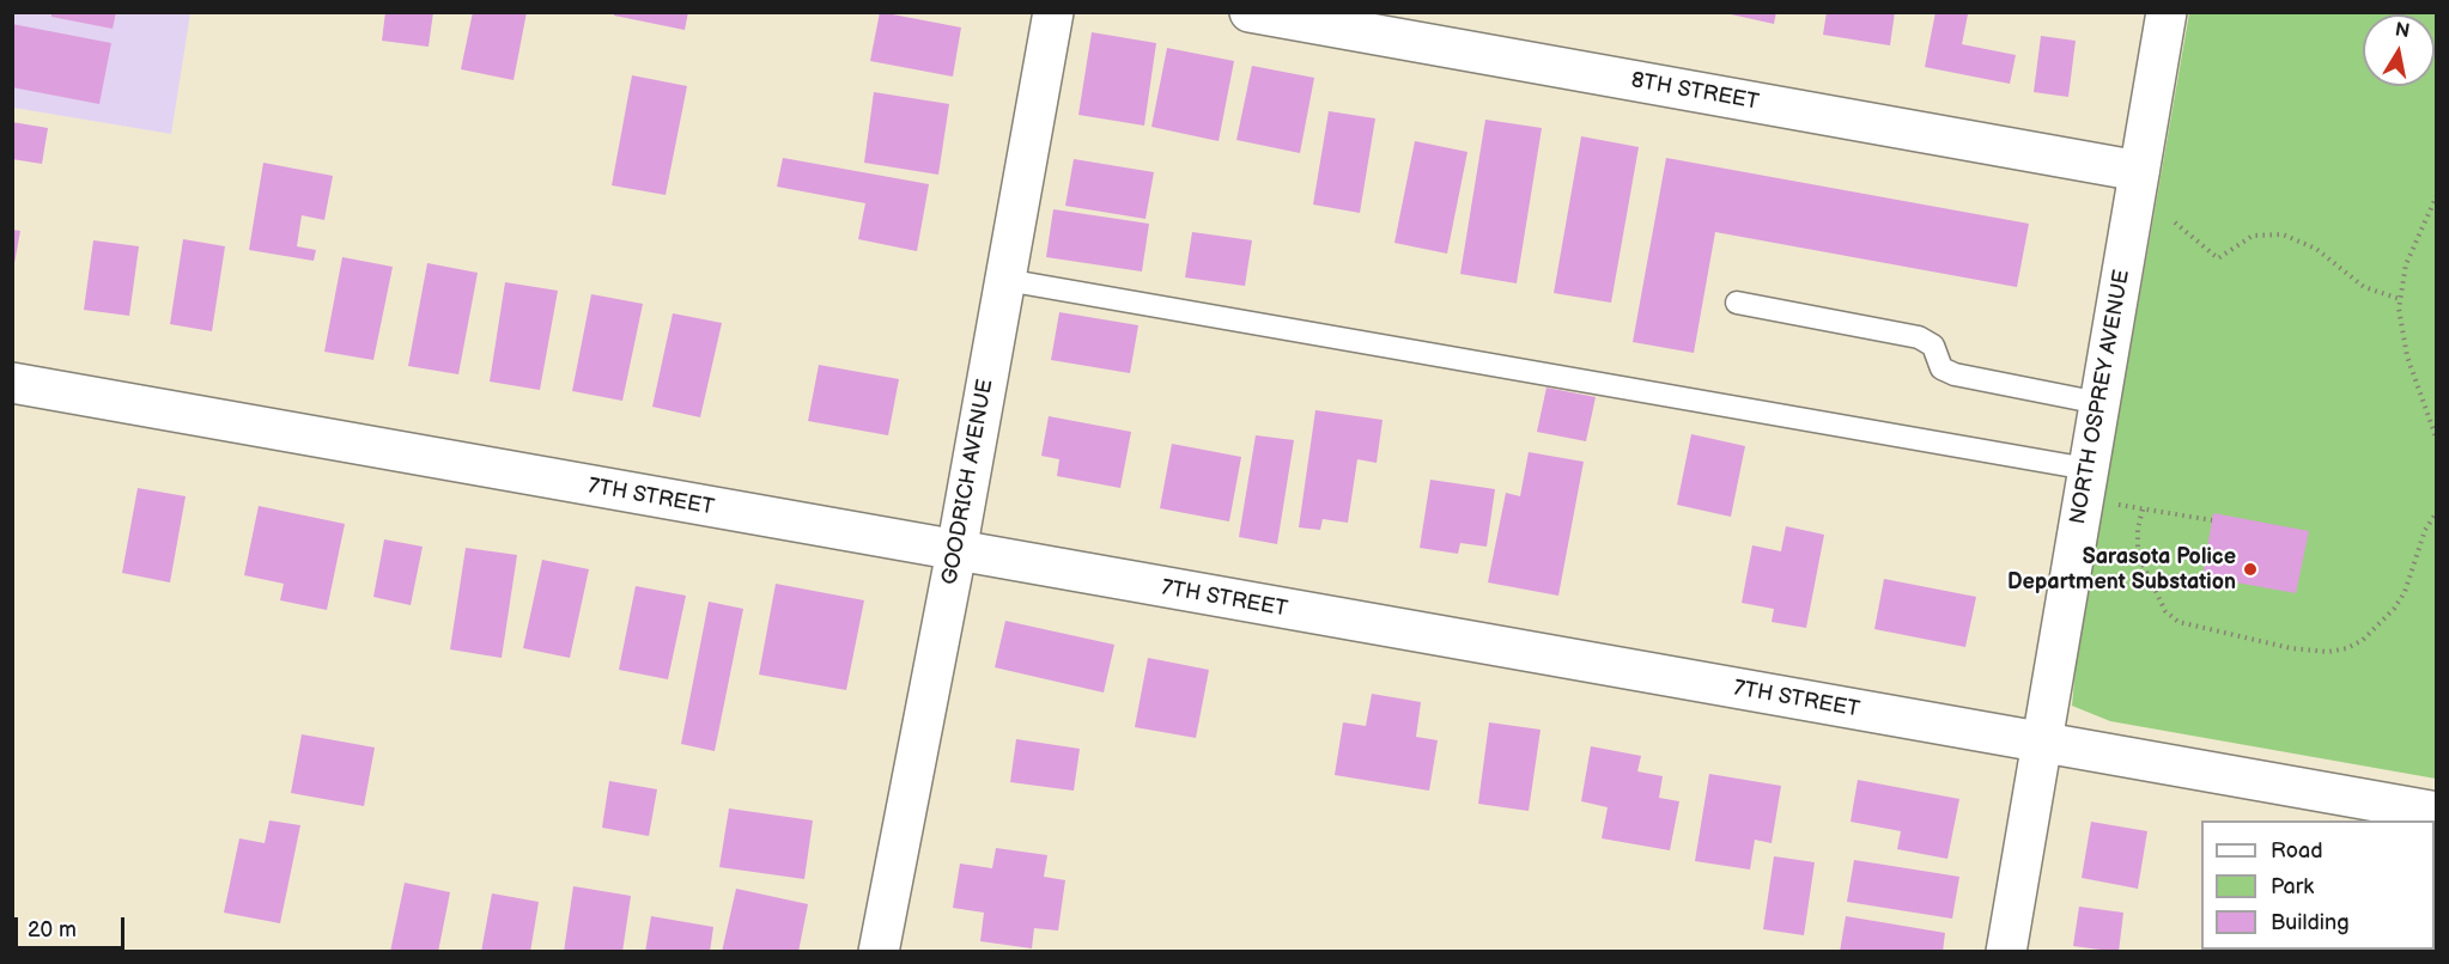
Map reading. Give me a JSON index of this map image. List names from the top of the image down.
{
  "streets": {
    "street": [
      "8TH STREET",
      "NORTH OSPREY AVENUE",
      "GOODRICH AVENUE",
      "7TH STREET"
    ]
  },
  "crossings": [
    ["8TH STREET", "NORTH OSPREY AVENUE"],
    ["NORTH OSPREY AVENUE", "7TH STREET"],
    ["GOODRICH AVENUE", "7TH STREET"]
  ],
  "places": ["Sarasota Police Department Substation"],
  "legend": ["Road", "Park", "Building"],
  "scale_bar": "20 m",
  "north": "top"
}
